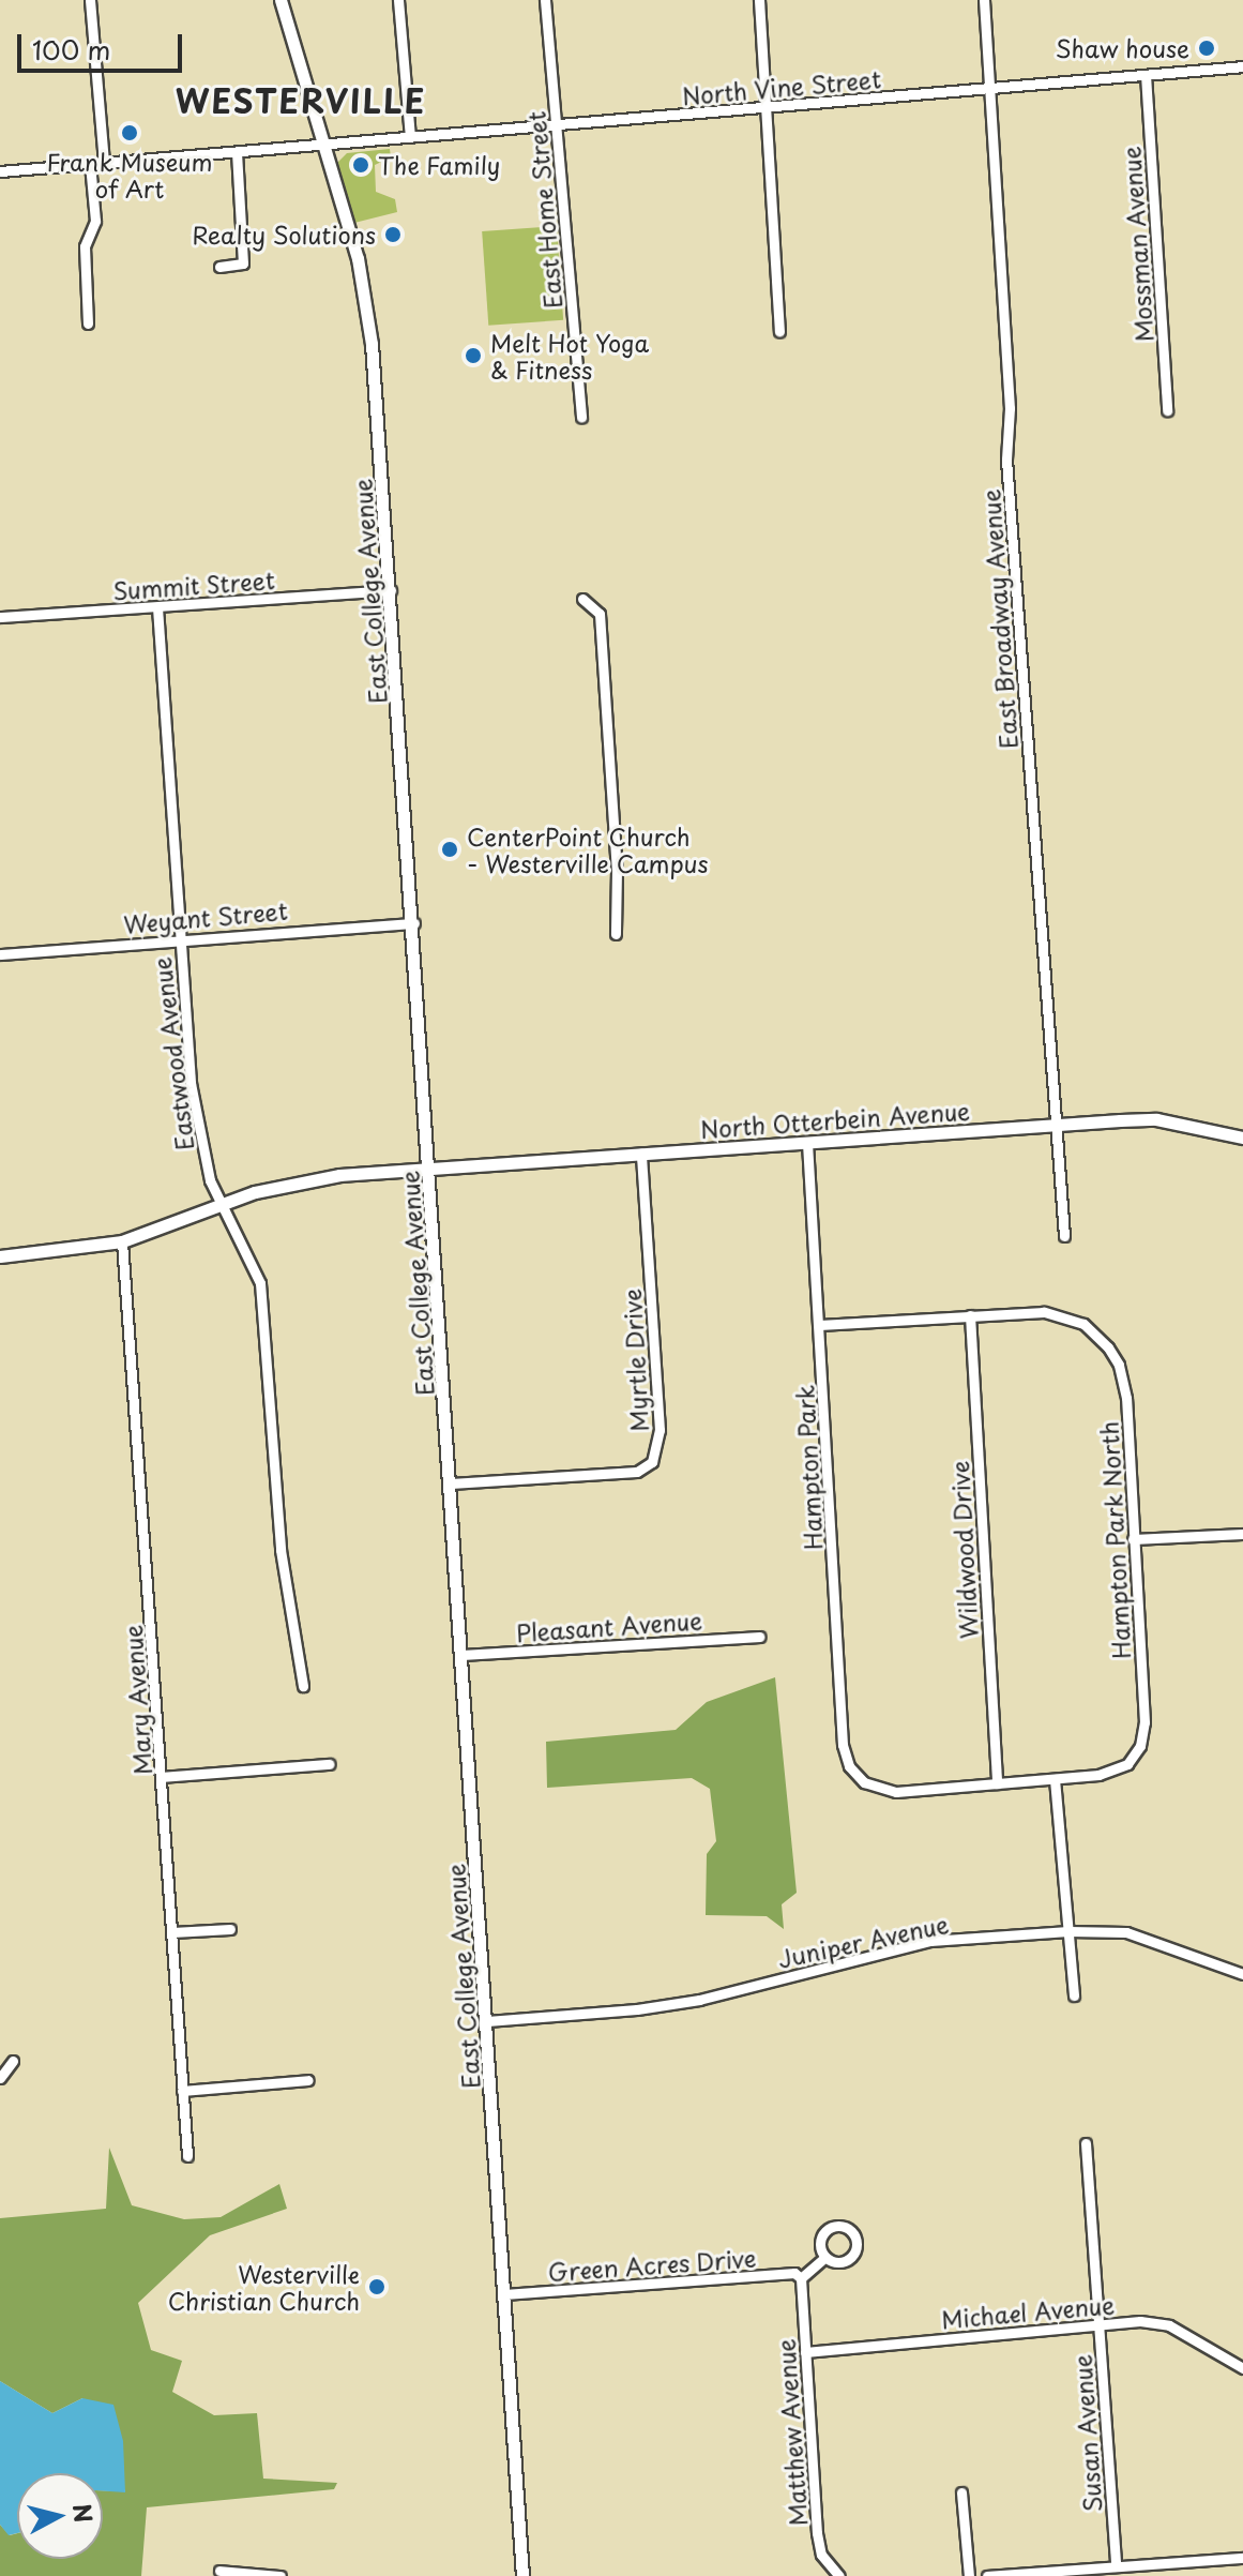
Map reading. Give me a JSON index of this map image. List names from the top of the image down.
{
  "streets": {
    "street": [
      "North Vine Street",
      "East Home Street",
      "Mossman Avenue",
      "Summit Street",
      "East College Avenue",
      "East Broadway Avenue",
      "Weyant Street",
      "Eastwood Avenue",
      "North Otterbein Avenue",
      "Myrtle Drive",
      "Hampton Park",
      "Hampton Park North",
      "Wildwood Drive",
      "Pleasant Avenue",
      "Mary Avenue",
      "Juniper Avenue",
      "Green Acres Drive",
      "Michael Avenue",
      "Matthew Avenue",
      "Susan Avenue"
    ]
  },
  "crossings": [
    ["North Vine Street", "East Home Street"],
    ["North Vine Street", "Mossman Avenue"],
    ["North Vine Street", "East College Avenue"],
    ["North Vine Street", "East Broadway Avenue"],
    ["Summit Street", "East College Avenue"],
    ["Summit Street", "Eastwood Avenue"],
    ["East College Avenue", "Weyant Street"],
    ["East College Avenue", "North Otterbein Avenue"],
    ["East College Avenue", "Myrtle Drive"],
    ["East College Avenue", "Pleasant Avenue"],
    ["East College Avenue", "Juniper Avenue"],
    ["East College Avenue", "Green Acres Drive"],
    ["East Broadway Avenue", "North Otterbein Avenue"],
    ["Weyant Street", "Eastwood Avenue"],
    ["Eastwood Avenue", "North Otterbein Avenue"],
    ["North Otterbein Avenue", "Myrtle Drive"],
    ["North Otterbein Avenue", "Hampton Park"],
    ["North Otterbein Avenue", "Mary Avenue"],
    ["Hampton Park", "Wildwood Drive"],
    ["Hampton Park North", "Wildwood Drive"],
    ["Green Acres Drive", "Matthew Avenue"],
    ["Michael Avenue", "Matthew Avenue"],
    ["Michael Avenue", "Susan Avenue"]
  ],
  "districts": ["WESTERVILLE"],
  "places": [
    "Shaw house",
    "Frank Museum of Art",
    "The Family",
    "Realty Solutions",
    "Melt Hot Yoga & Fitness",
    "CenterPoint Church - Westerville Campus",
    "Westerville Christian Church"
  ],
  "scale_bar": "100 m",
  "north": "right"
}
